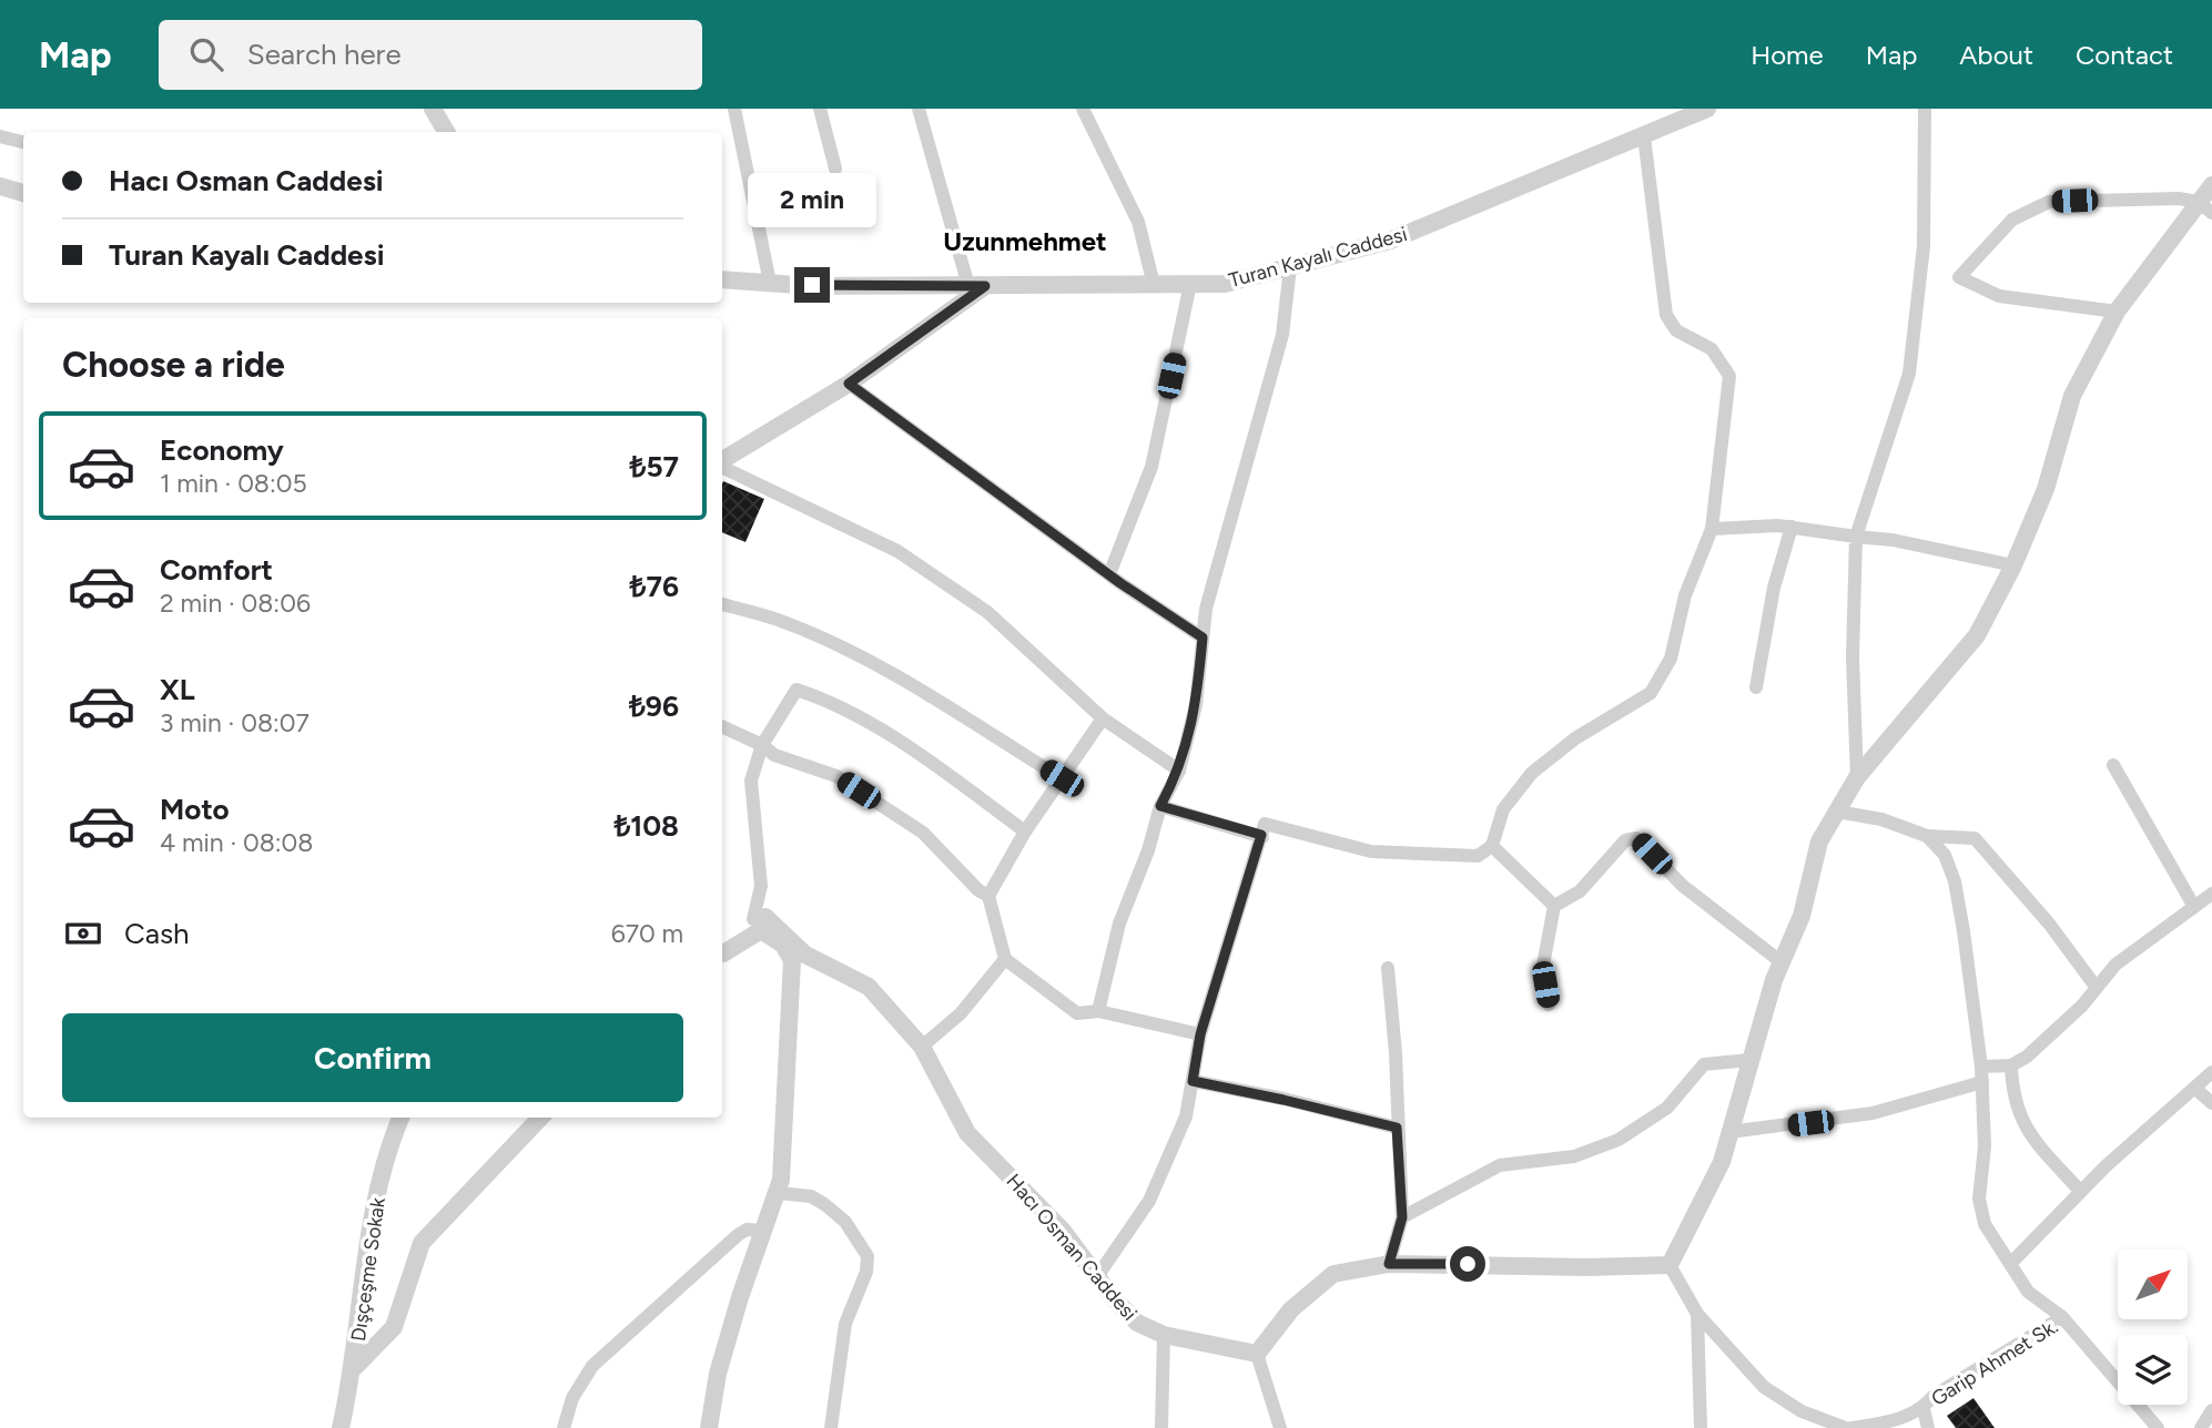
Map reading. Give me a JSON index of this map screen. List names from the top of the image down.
{
  "streets": {
    "street": [
      "Turan Kayalı Caddesi",
      "Hacı Osman Caddesi",
      "Dışçeşme Sokak",
      "Garip Ahmet Sk."
    ]
  },
  "districts": ["Uzunmehmet"],
  "north": "top right",
  "page": {
    "header": "Map",
    "search": "Search here",
    "nav": [
      "Home",
      "Map",
      "About",
      "Contact"
    ],
    "banner": ["Hacı Osman Caddesi", "Turan Kayalı Caddesi"],
    "bubble": "2 min",
    "heading": "Choose a ride",
    "list": [
      {
        "name": "Economy",
        "note": "1 min · 08:05",
        "value": "₺57"
      },
      {
        "name": "Comfort",
        "note": "2 min · 08:06",
        "value": "₺76"
      },
      {
        "name": "XL",
        "note": "3 min · 08:07",
        "value": "₺96"
      },
      {
        "name": "Moto",
        "note": "4 min · 08:08",
        "value": "₺108"
      }
    ],
    "pay": ["Cash", "670 m"],
    "buttons": "Confirm"
  }
}
